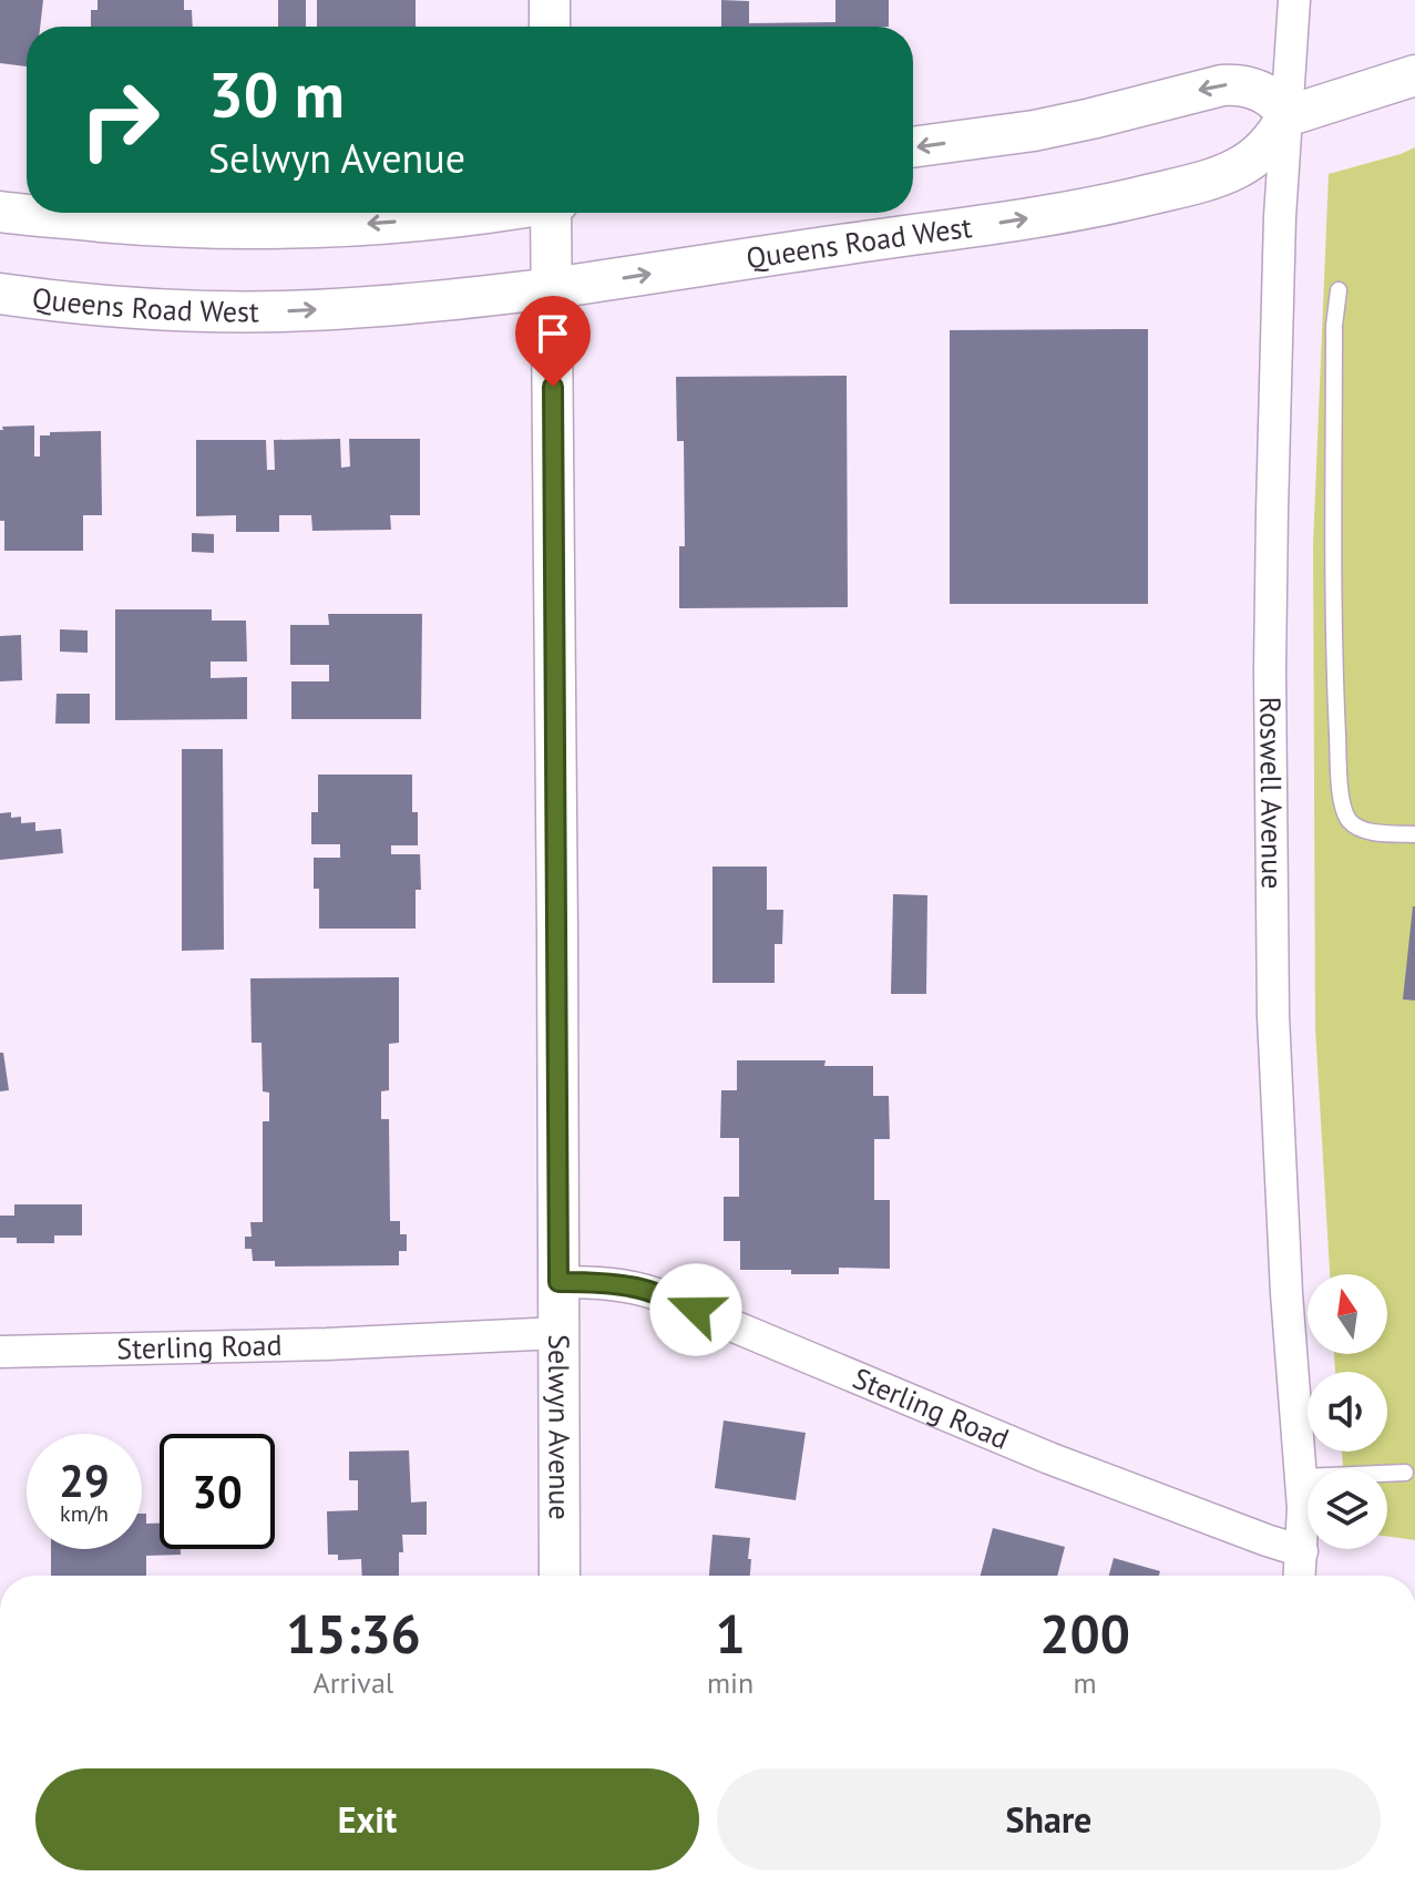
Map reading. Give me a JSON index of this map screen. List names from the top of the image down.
{
  "streets": {
    "street": [
      "Queens Road West",
      "Roswell Avenue",
      "Sterling Road",
      "Selwyn Avenue"
    ]
  },
  "crossings": [
    ["Queens Road West", "Roswell Avenue"],
    ["Queens Road West", "Selwyn Avenue"],
    ["Roswell Avenue", "Sterling Road"],
    ["Sterling Road", "Selwyn Avenue"]
  ],
  "north": "top",
  "page": {
    "turn": ["30 m", "Selwyn Avenue"],
    "speed": "29 km/h",
    "limit": "30",
    "eta": [
      "15:36",
      "Arrival",
      "1",
      "min",
      "200",
      "m"
    ],
    "buttons": ["Exit", "Share"]
  }
}
